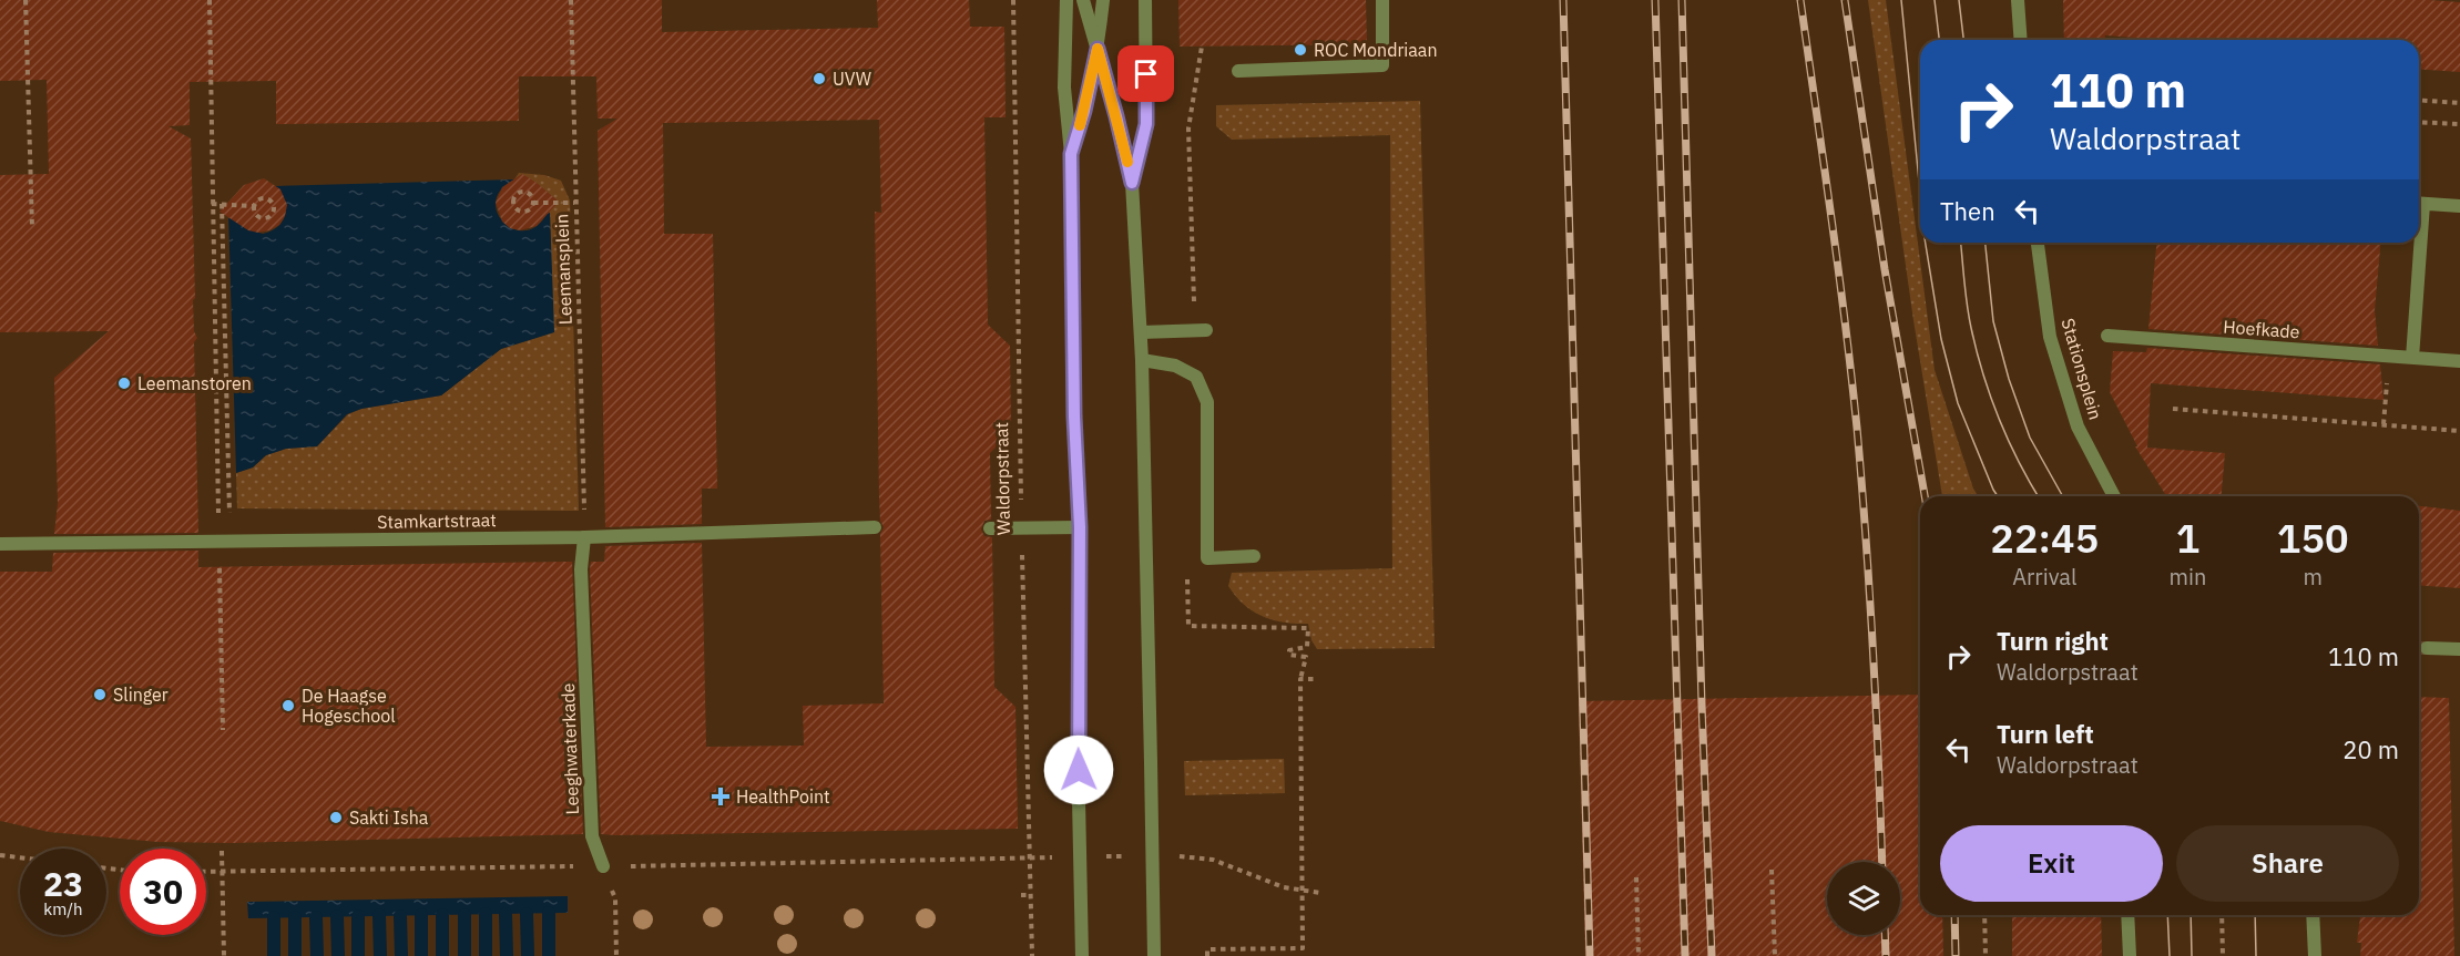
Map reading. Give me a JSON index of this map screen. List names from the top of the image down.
{
  "streets": {
    "street": [
      "Hoefkade",
      "Stationsplein",
      "Stamkartstraat",
      "Leeghwaterkade"
    ],
    "path": ["Leemansplein", "Waldorpstraat"]
  },
  "crossings": [
    ["Leemansplein", "Stamkartstraat"],
    ["Leemansplein", "Leeghwaterkade"],
    ["Stamkartstraat", "Leeghwaterkade"]
  ],
  "places": {
    "other": [
      "ROC Mondriaan",
      "UVW",
      "Leemanstoren",
      "Slinger",
      "De Haagse Hogeschool",
      "Sakti Isha"
    ],
    "health": ["HealthPoint"]
  },
  "page": {
    "turn": ["110 m", "Waldorpstraat"],
    "then": "Then",
    "eta": [
      "22:45",
      "Arrival",
      "1",
      "min",
      "150",
      "m"
    ],
    "list": [
      {
        "name": "Turn right",
        "note": "Waldorpstraat",
        "value": "110 m"
      },
      {
        "name": "Turn left",
        "note": "Waldorpstraat",
        "value": "20 m"
      }
    ],
    "buttons": ["Exit", "Share"],
    "speed": "23 km/h",
    "limit": "30"
  }
}
